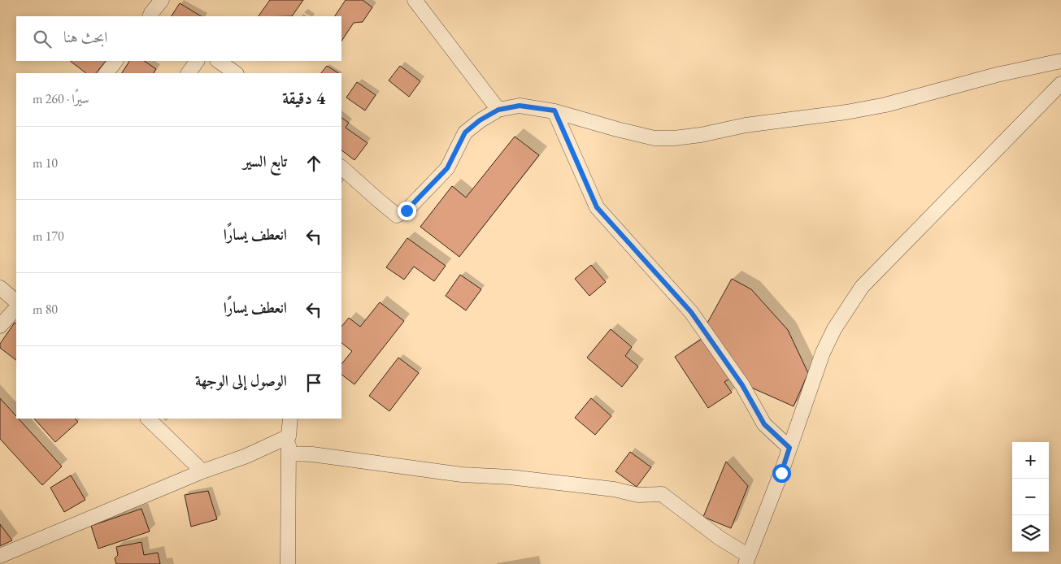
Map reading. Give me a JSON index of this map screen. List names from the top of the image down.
{
  "page": {
    "search": "ابحث هنا",
    "heading": ["4 دقيقة", "سيرًا · 260 m"],
    "list": [
      ["تابع السير", "10 m"],
      ["انعطف يسارًا", "170 m"],
      ["انعطف يسارًا", "80 m"],
      "الوصول إلى الوجهة"
    ],
    "map_buttons": ["+", "−"]
  }
}
